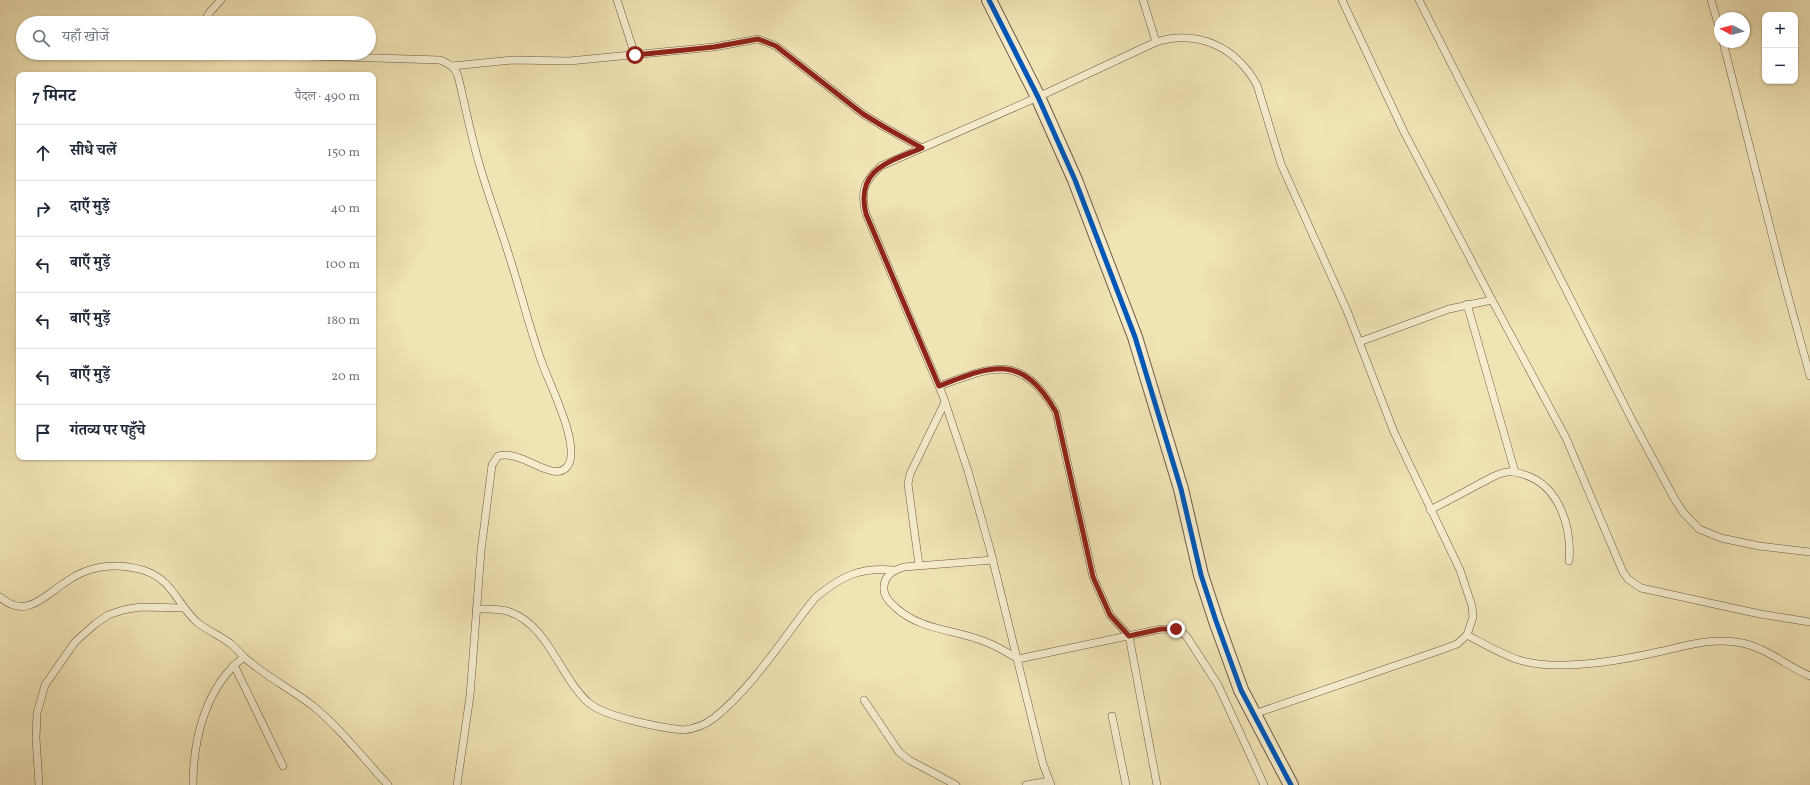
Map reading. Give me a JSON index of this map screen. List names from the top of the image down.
{
  "north": "left",
  "page": {
    "map_buttons": ["+", "−"],
    "search": "यहाँ खोजें",
    "heading": ["7 मिनट", "पैदल · 490 m"],
    "list": [
      ["सीधे चलें", "150 m"],
      ["दाएँ मुड़ें", "40 m"],
      ["बाएँ मुड़ें", "100 m"],
      ["बाएँ मुड़ें", "180 m"],
      ["बाएँ मुड़ें", "20 m"],
      "गंतव्य पर पहुँचे"
    ]
  }
}
